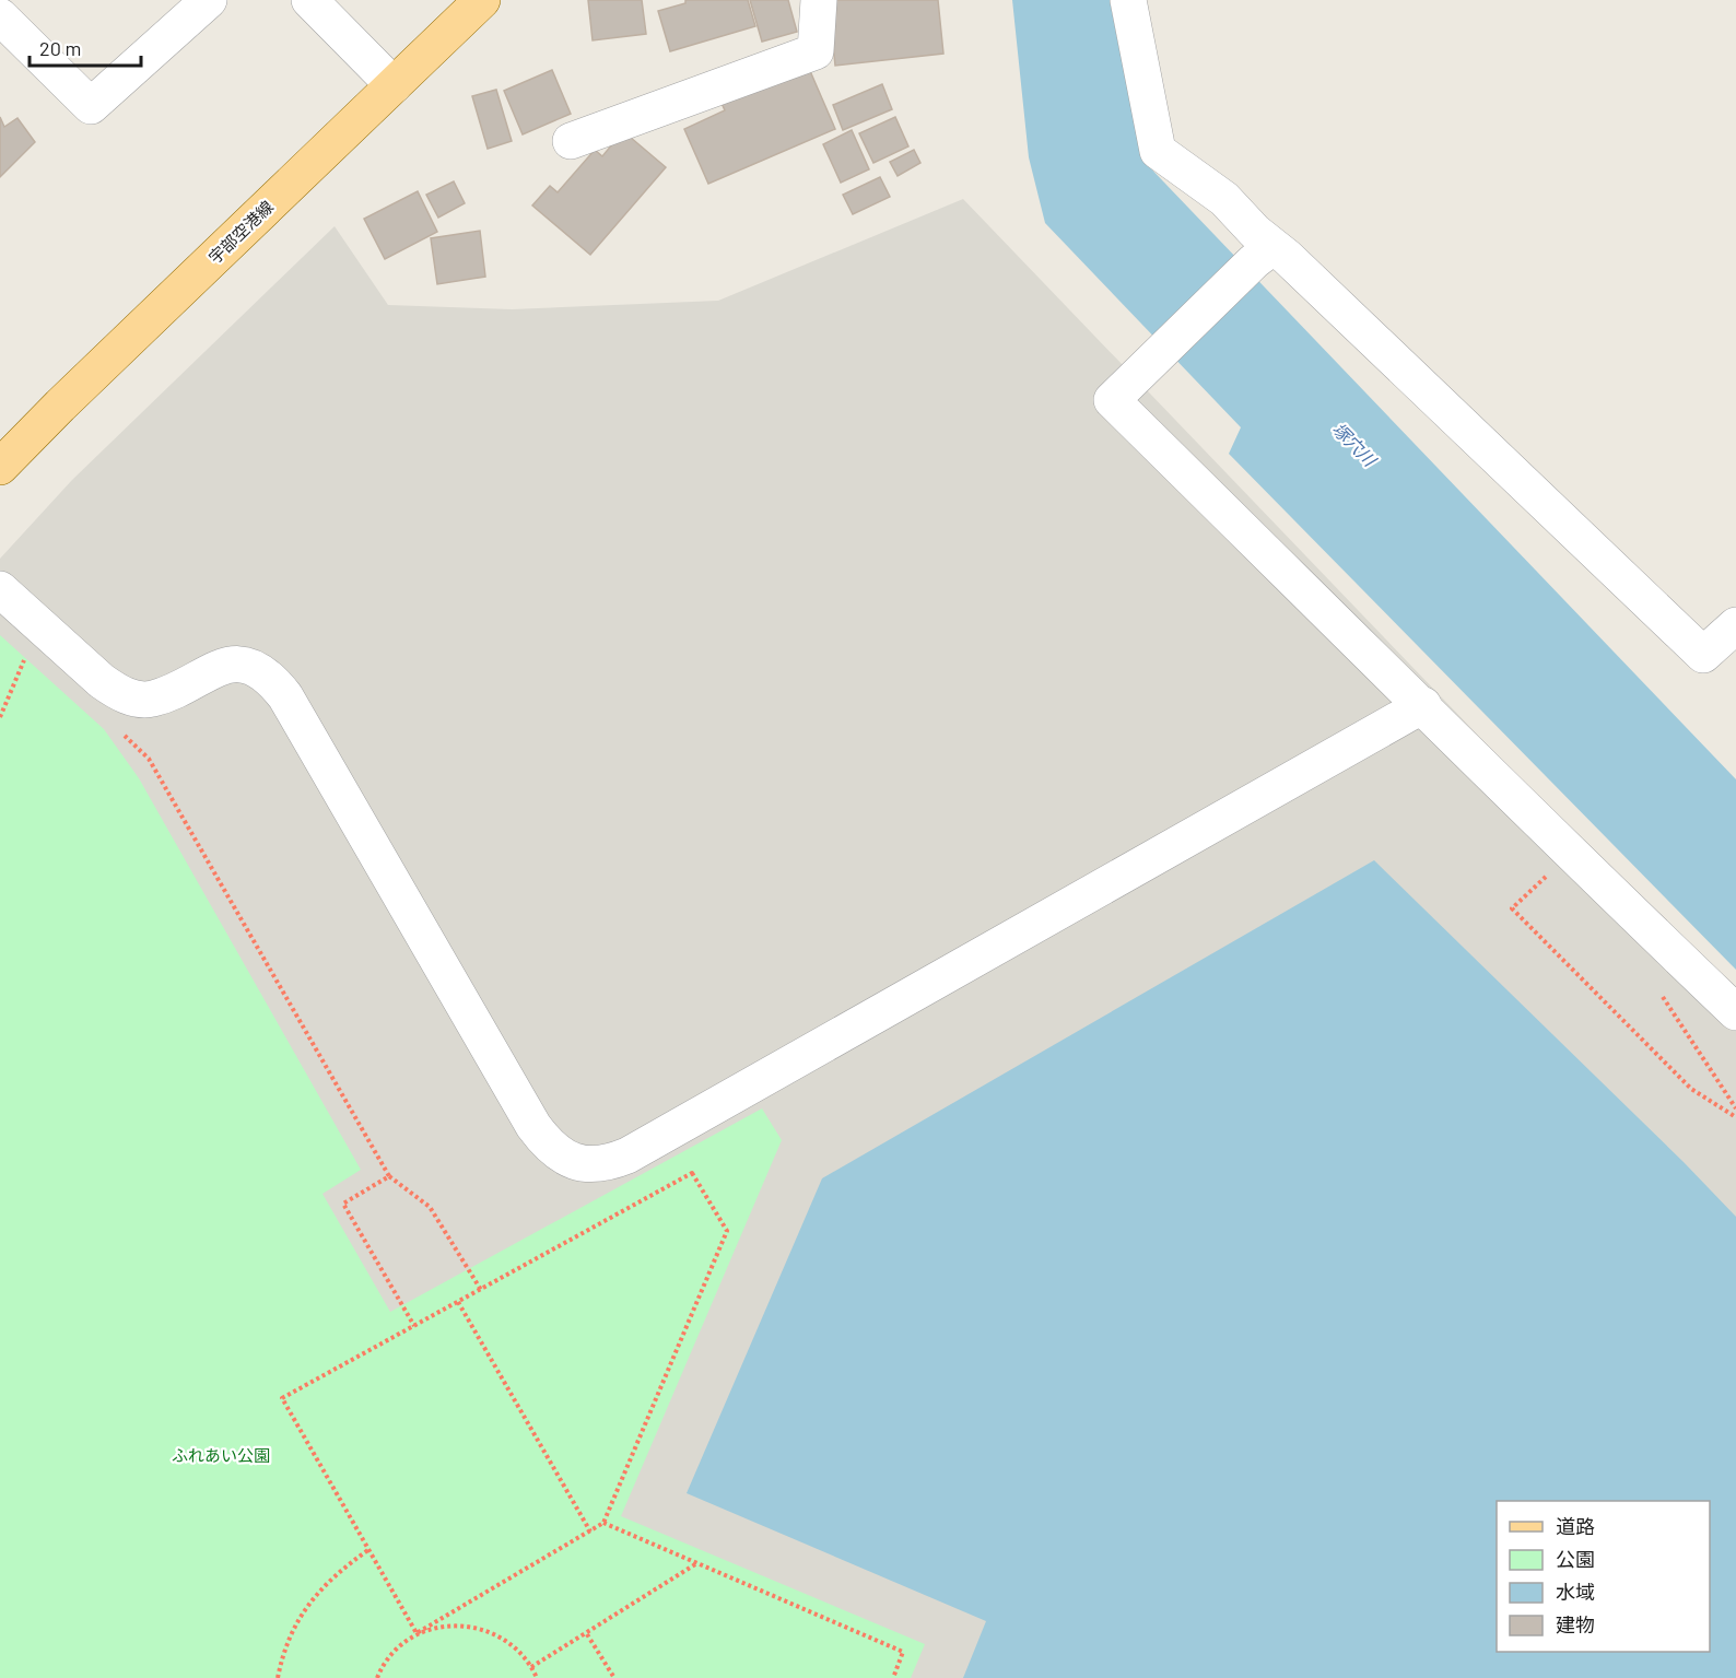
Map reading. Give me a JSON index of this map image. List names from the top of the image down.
{
  "streets": {
    "main road": ["宇部空港線"]
  },
  "water": ["塚穴川"],
  "parks": ["ふれあい公園"],
  "legend": [
    "道路",
    "公園",
    "水域",
    "建物"
  ],
  "scale_bar": "20 m"
}
